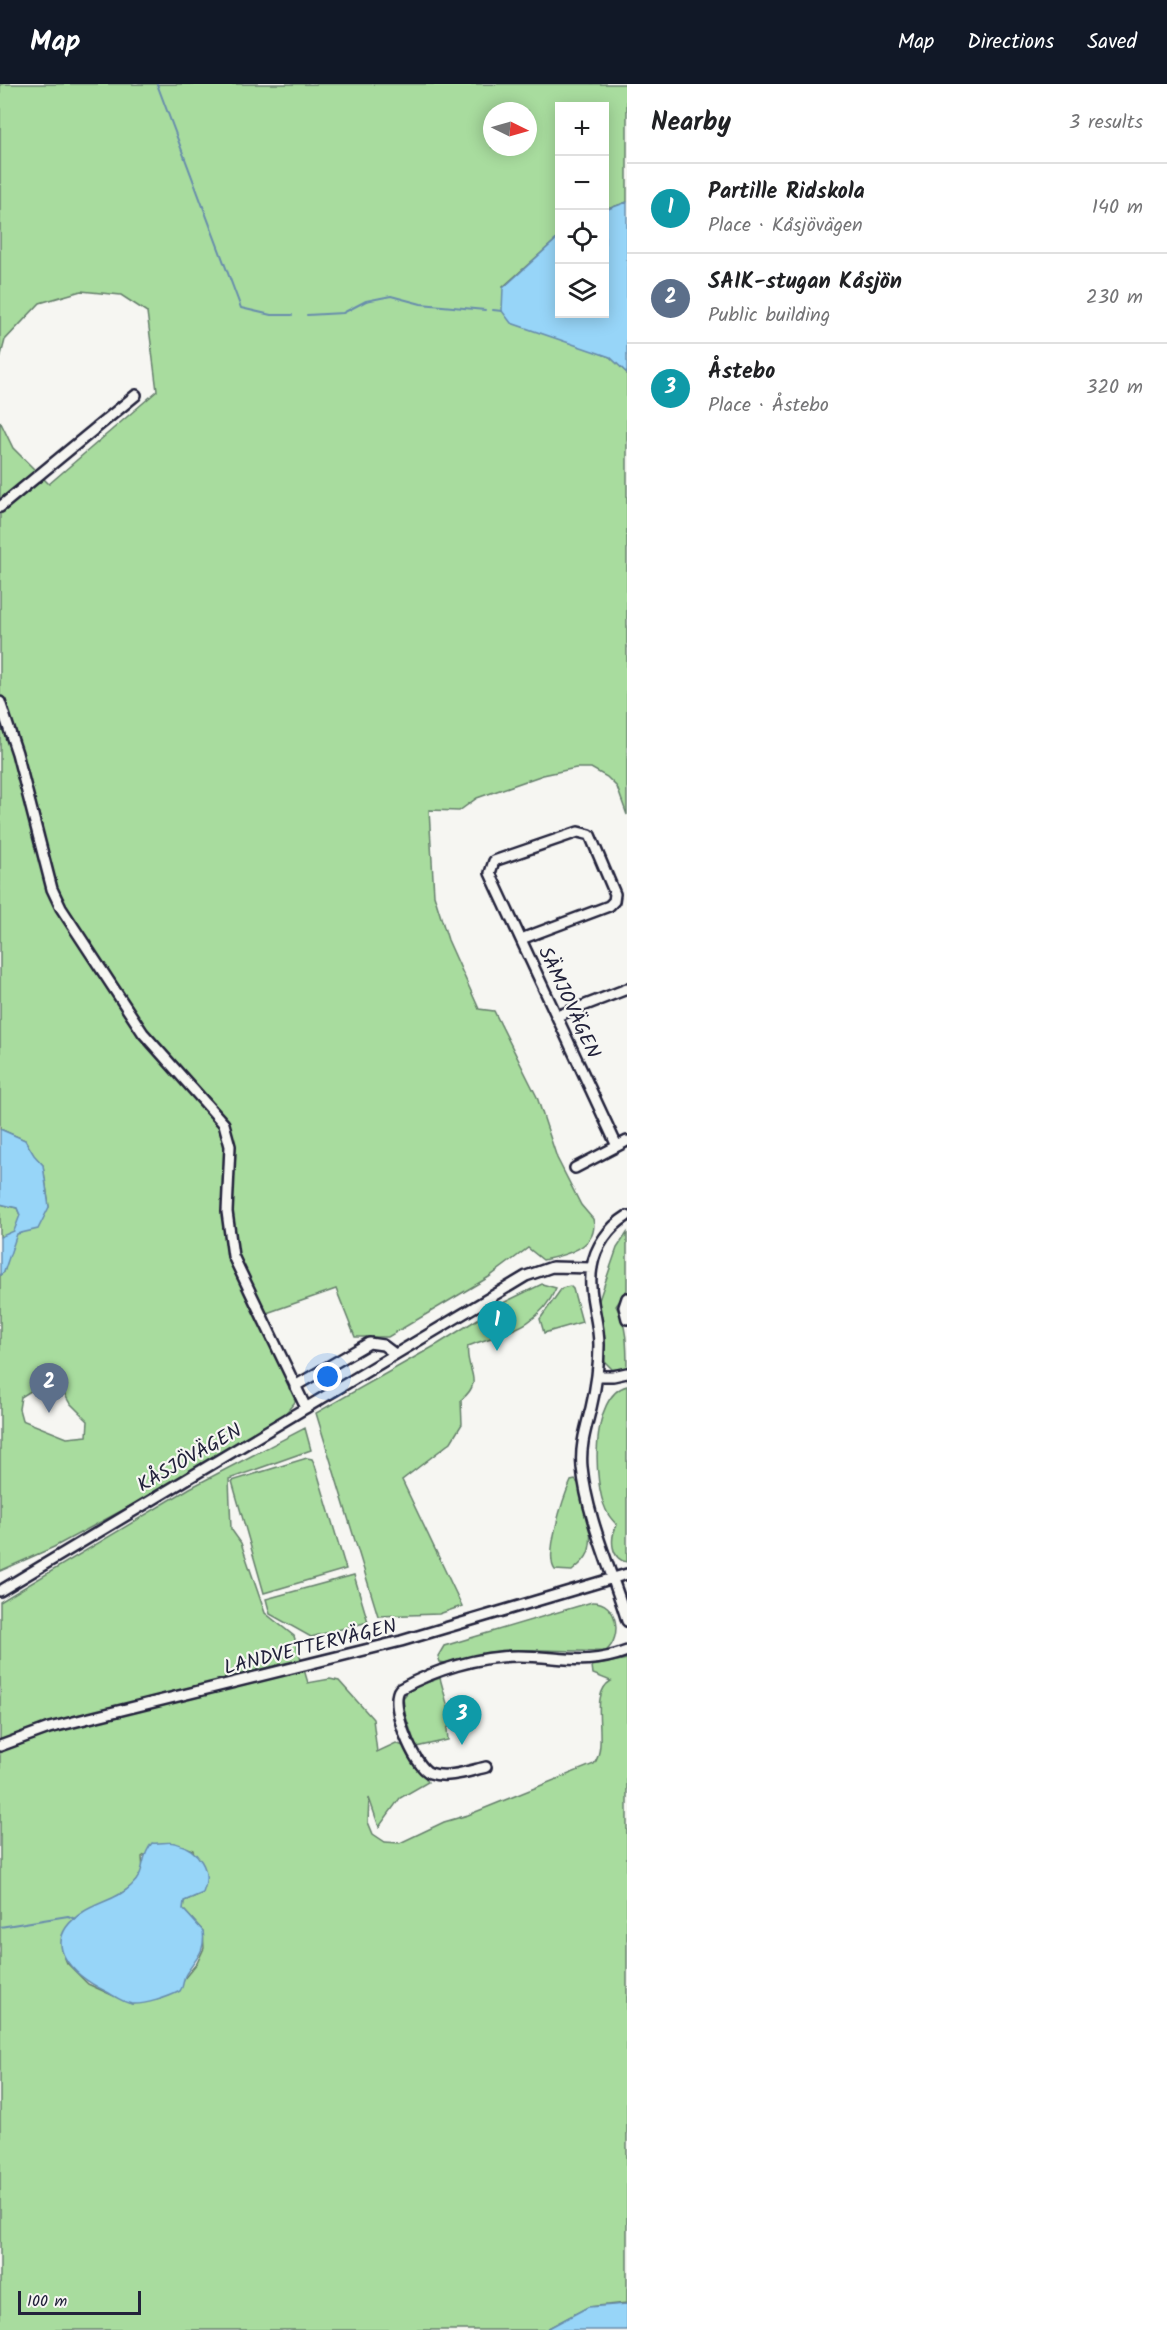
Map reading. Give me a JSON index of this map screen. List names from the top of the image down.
{
  "streets": {
    "street": ["SÄMJOVÄGEN", "KÅSJÖVÄGEN", "LANDVETTERVÄGEN"]
  },
  "scale_bar": "100 m",
  "north": "right",
  "page": {
    "header": "Map",
    "nav": ["Map", "Directions", "Saved"],
    "heading": ["Nearby", "3 results"],
    "map_buttons": ["+", "−"],
    "list": [
      {
        "mark": "1",
        "name": "Partille Ridskola",
        "note": "Place · Kåsjövägen",
        "value": "140 m"
      },
      {
        "mark": "2",
        "name": "SAIK-stugan Kåsjön",
        "note": "Public building",
        "value": "230 m"
      },
      {
        "mark": "3",
        "name": "Åstebo",
        "note": "Place · Åstebo",
        "value": "320 m"
      }
    ],
    "pins": ["1", "2", "3"],
    "scale": "100 m"
  }
}
